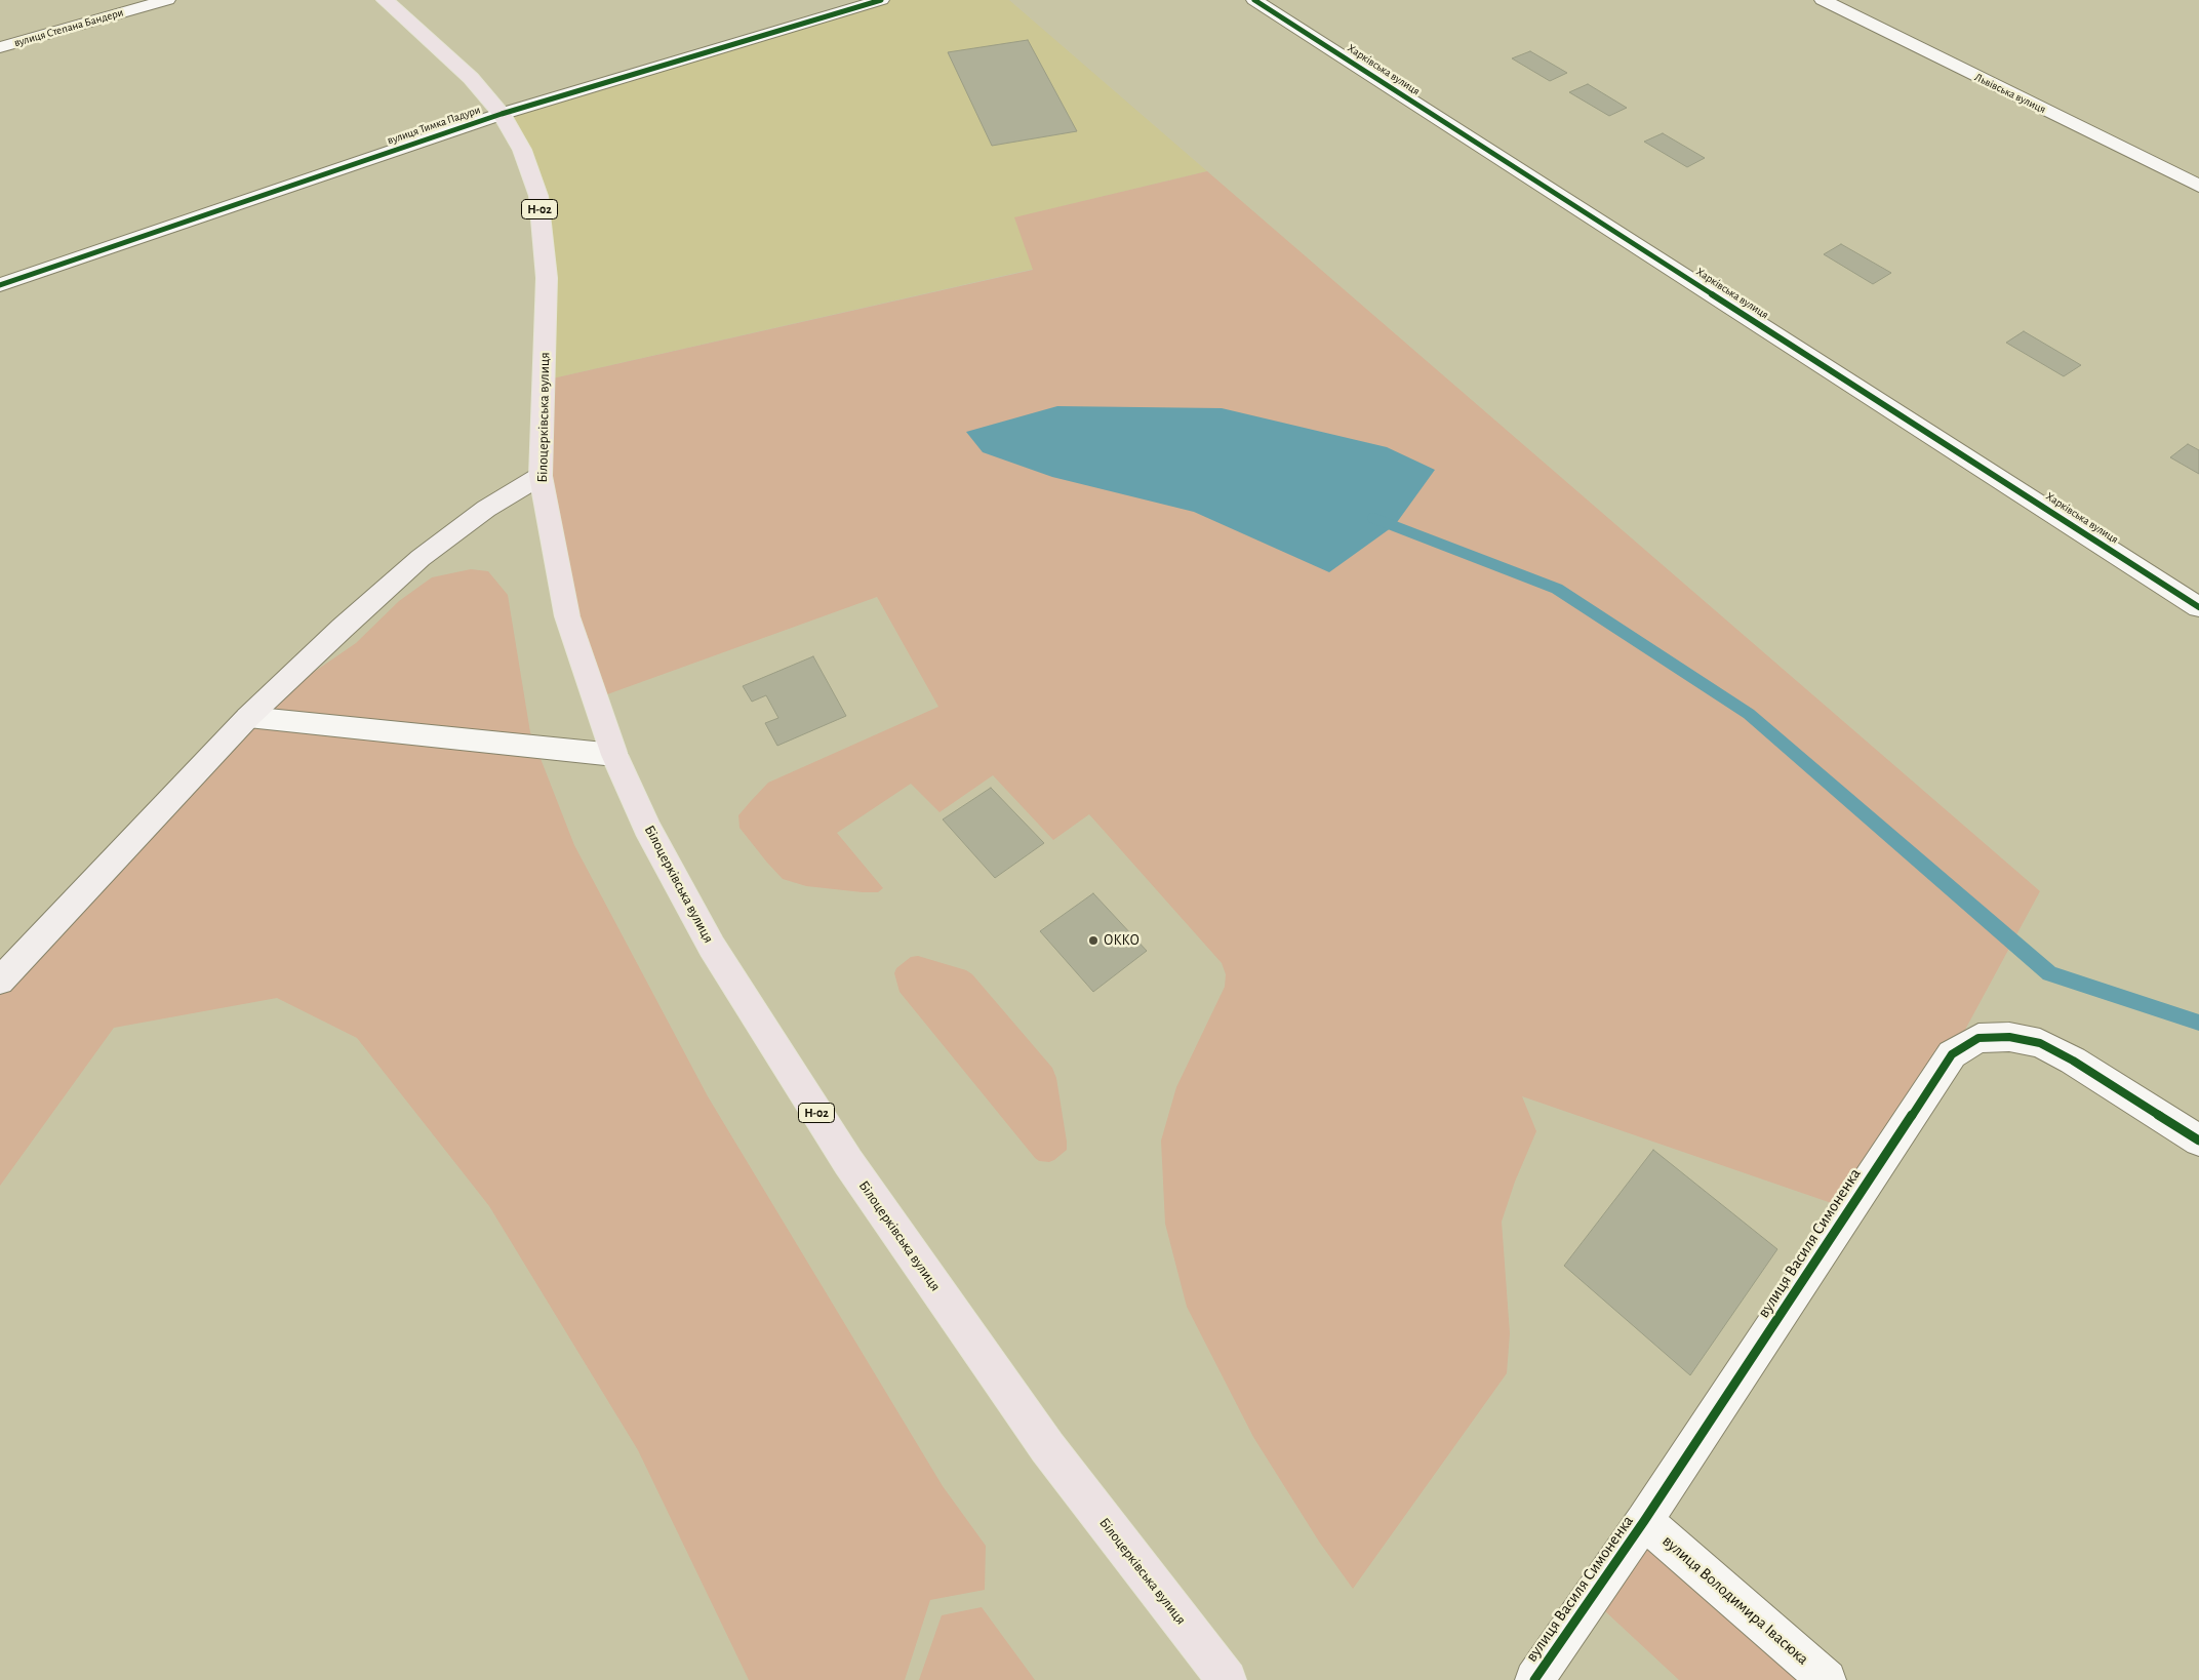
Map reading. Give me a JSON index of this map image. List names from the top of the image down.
{
  "streets": {
    "main road": ["Н-02", "Білоцерківська вулиця"],
    "street": [
      "вулиця Степана Бандери",
      "Харківська вулиця",
      "Львівська вулиця",
      "вулиця Тимка Падури",
      "вулиця Василя Симоненка",
      "вулиця Володимира Івасюка"
    ]
  },
  "crossings": [
    ["вулиця Тимка Падури", "Білоцерківська вулиця"],
    ["вулиця Василя Симоненка", "вулиця Володимира Івасюка"]
  ],
  "places": ["ОККО"]
}
